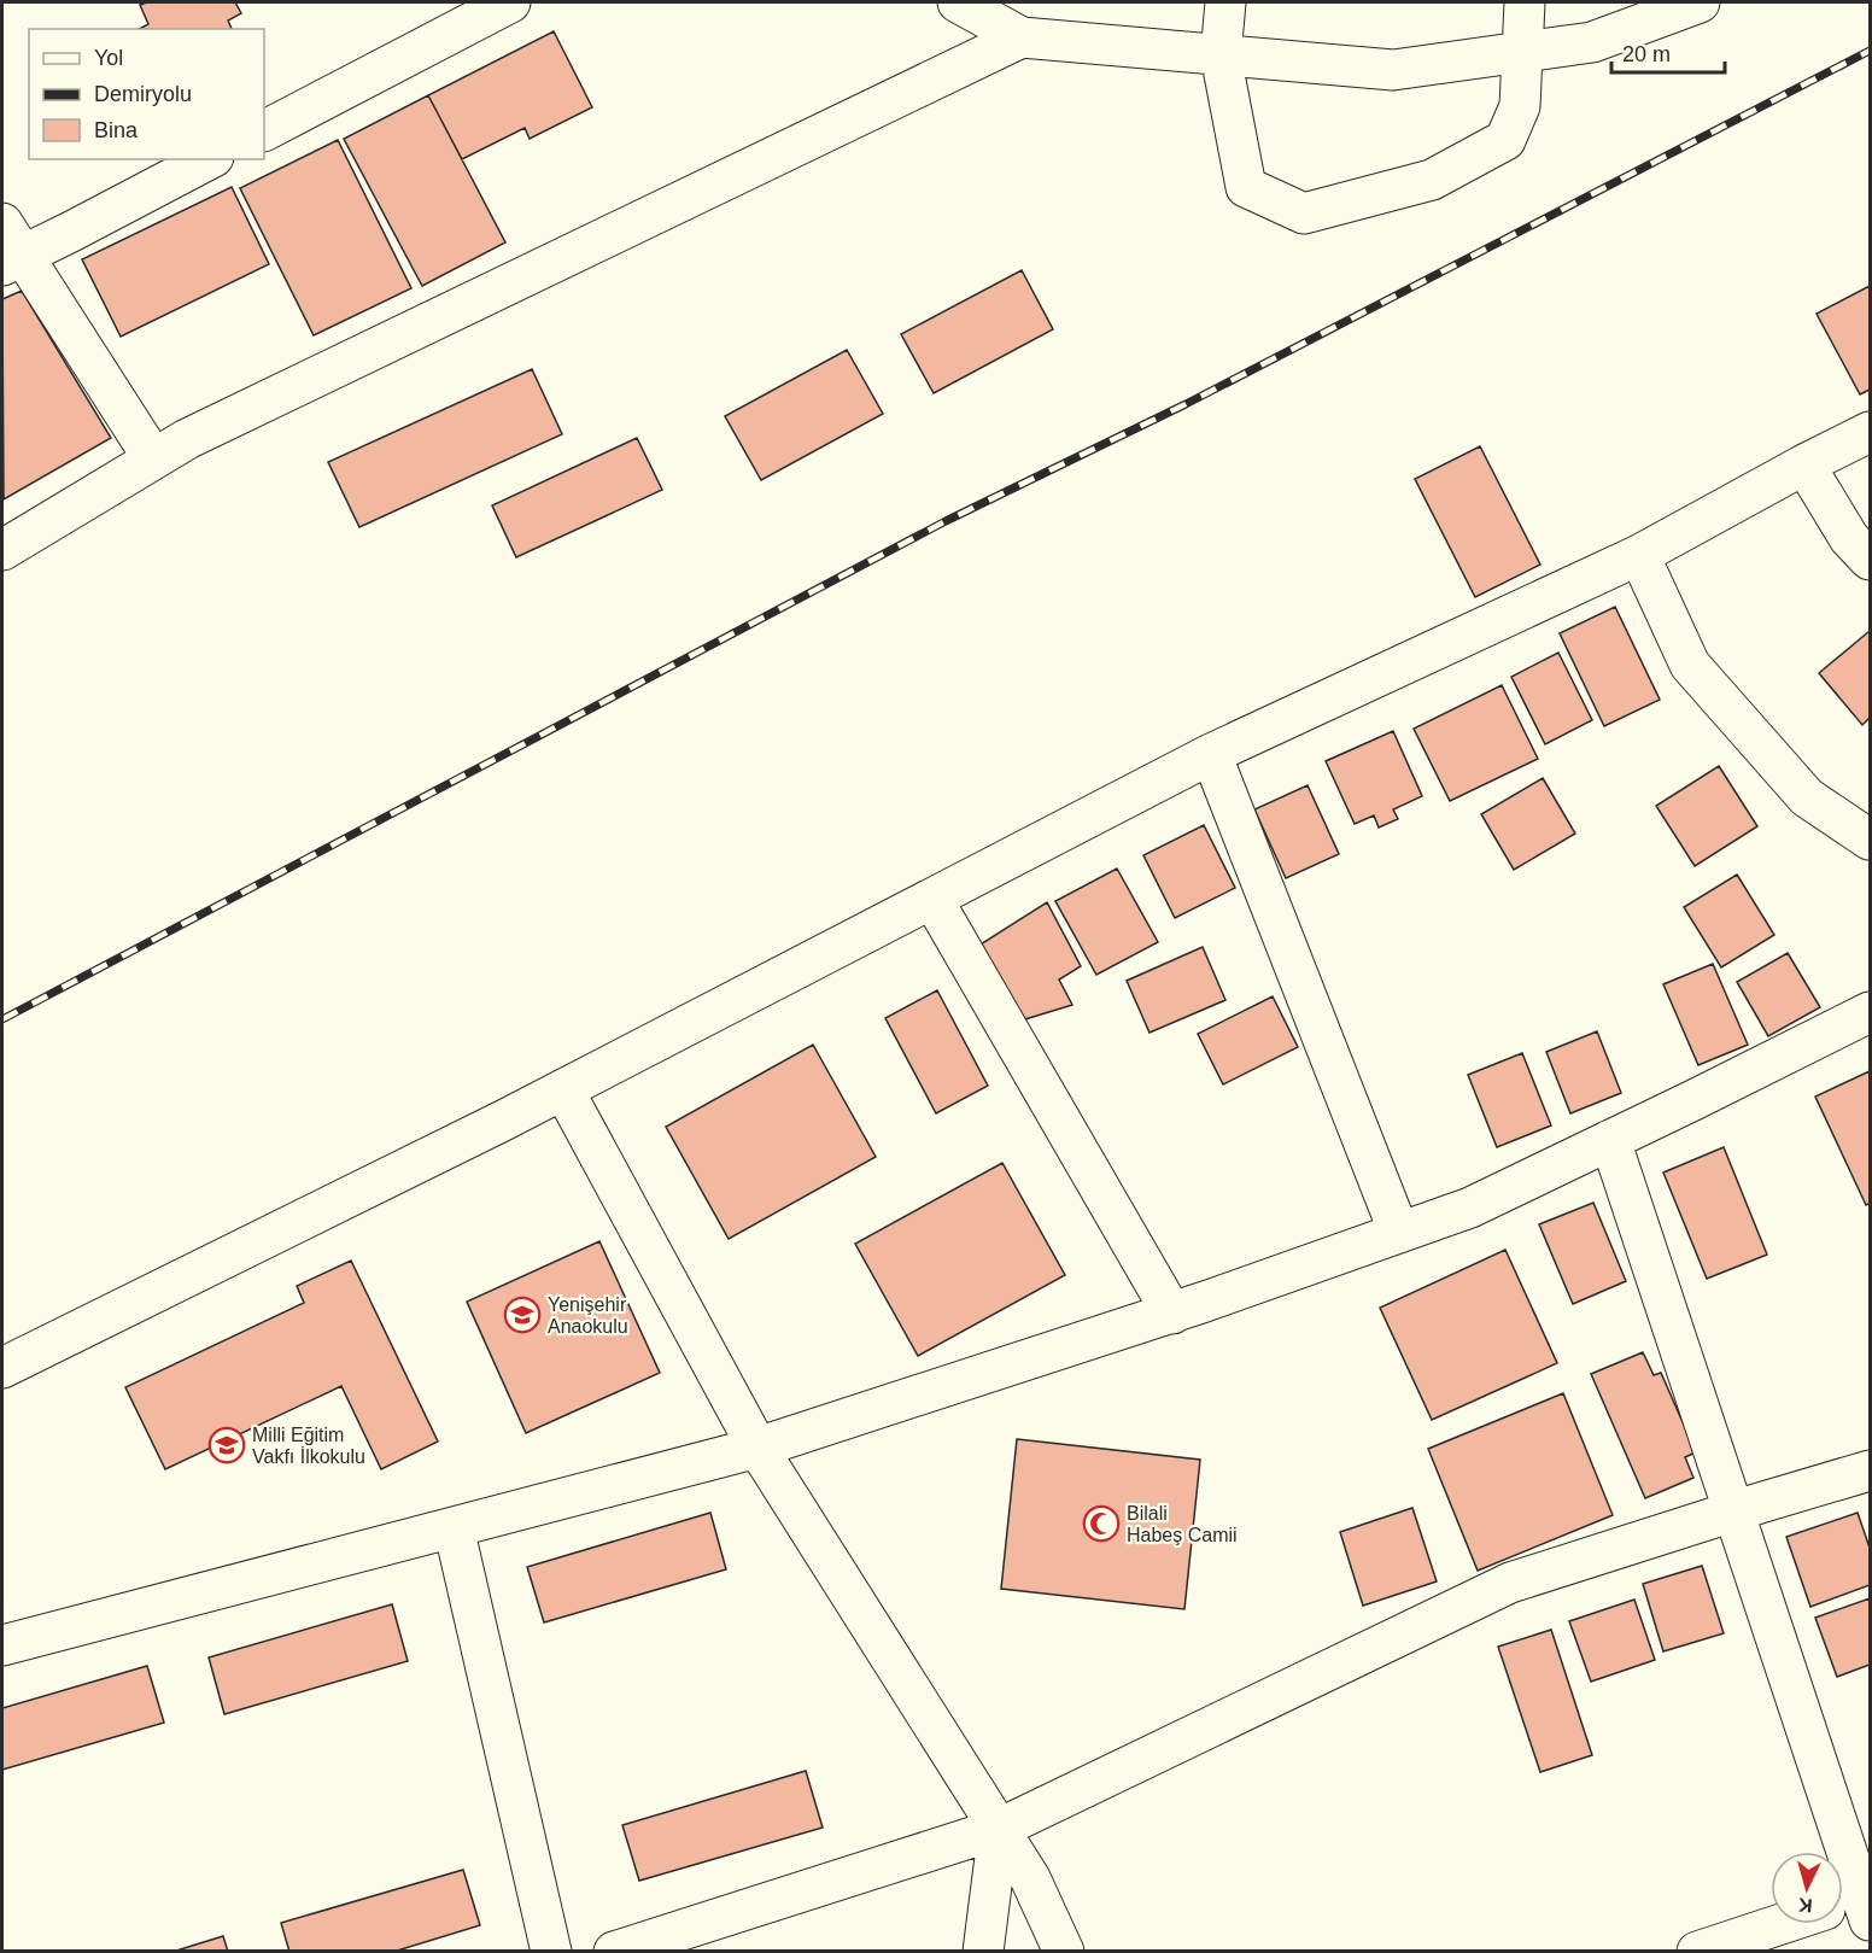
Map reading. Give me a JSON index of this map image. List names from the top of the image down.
{
  "places": {
    "school or university": ["Yenişehir Anaokulu", "Milli Eğitim Vakfı İlkokulu"],
    "mosque": ["Bilali Habeş Camii"]
  },
  "legend": ["Yol", "Demiryolu", "Bina"],
  "scale_bar": "20 m",
  "north": "bottom"
}
